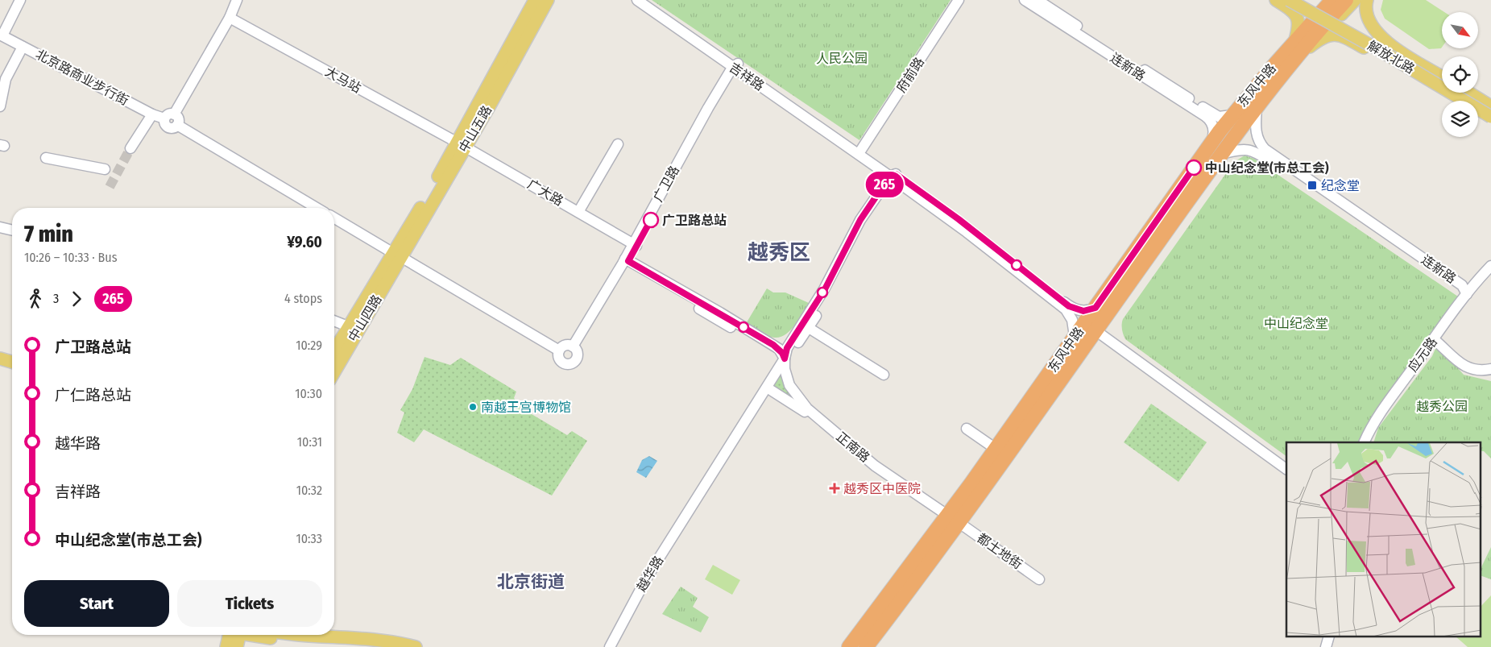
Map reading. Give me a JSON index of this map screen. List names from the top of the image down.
{
  "streets": {
    "highway": ["东风中路"],
    "main road": ["解放北路", "中山五路", "中山四路"],
    "street": [
      "连新路",
      "府前路",
      "吉祥路",
      "北京路商业步行街",
      "大马站",
      "广卫路",
      "广大路",
      "应元路",
      "正南路",
      "都土地街",
      "越华路"
    ]
  },
  "crossings": [
    ["解放北路", "东风中路"],
    ["连新路", "东风中路"],
    ["连新路", "应元路"],
    ["府前路", "吉祥路"],
    ["吉祥路", "东风中路"],
    ["吉祥路", "广卫路"],
    ["吉祥路", "越华路"],
    ["大马站", "中山五路"],
    ["大马站", "广大路"],
    ["东风中路", "正南路"],
    ["东风中路", "都土地街"],
    ["中山五路", "广大路"],
    ["中山五路", "中山四路"],
    ["广卫路", "广大路"],
    ["正南路", "都土地街"],
    ["正南路", "越华路"]
  ],
  "districts": ["越秀区", "北京街道"],
  "parks": ["人民公园", "中山纪念堂", "越秀公园"],
  "places": {
    "other": ["中山纪念堂(市总工会)", "广卫路总站", "南越王宫博物馆"],
    "transit": ["纪念堂"],
    "health": ["越秀区中医院"]
  },
  "lines": ["bus line 265"],
  "north": "bottom right",
  "page": {
    "on_map": "265",
    "heading": ["7 min", "10:26 – 10:33 · Bus", "¥9.60"],
    "legs": ["3", "265", "4 stops"],
    "list": [
      {
        "name": "广卫路总站",
        "value": "10:29"
      },
      {
        "name": "广仁路总站",
        "value": "10:30"
      },
      {
        "name": "越华路",
        "value": "10:31"
      },
      {
        "name": "吉祥路",
        "value": "10:32"
      },
      {
        "name": "中山纪念堂(市总工会)",
        "value": "10:33"
      }
    ],
    "buttons": ["Start", "Tickets"]
  }
}
